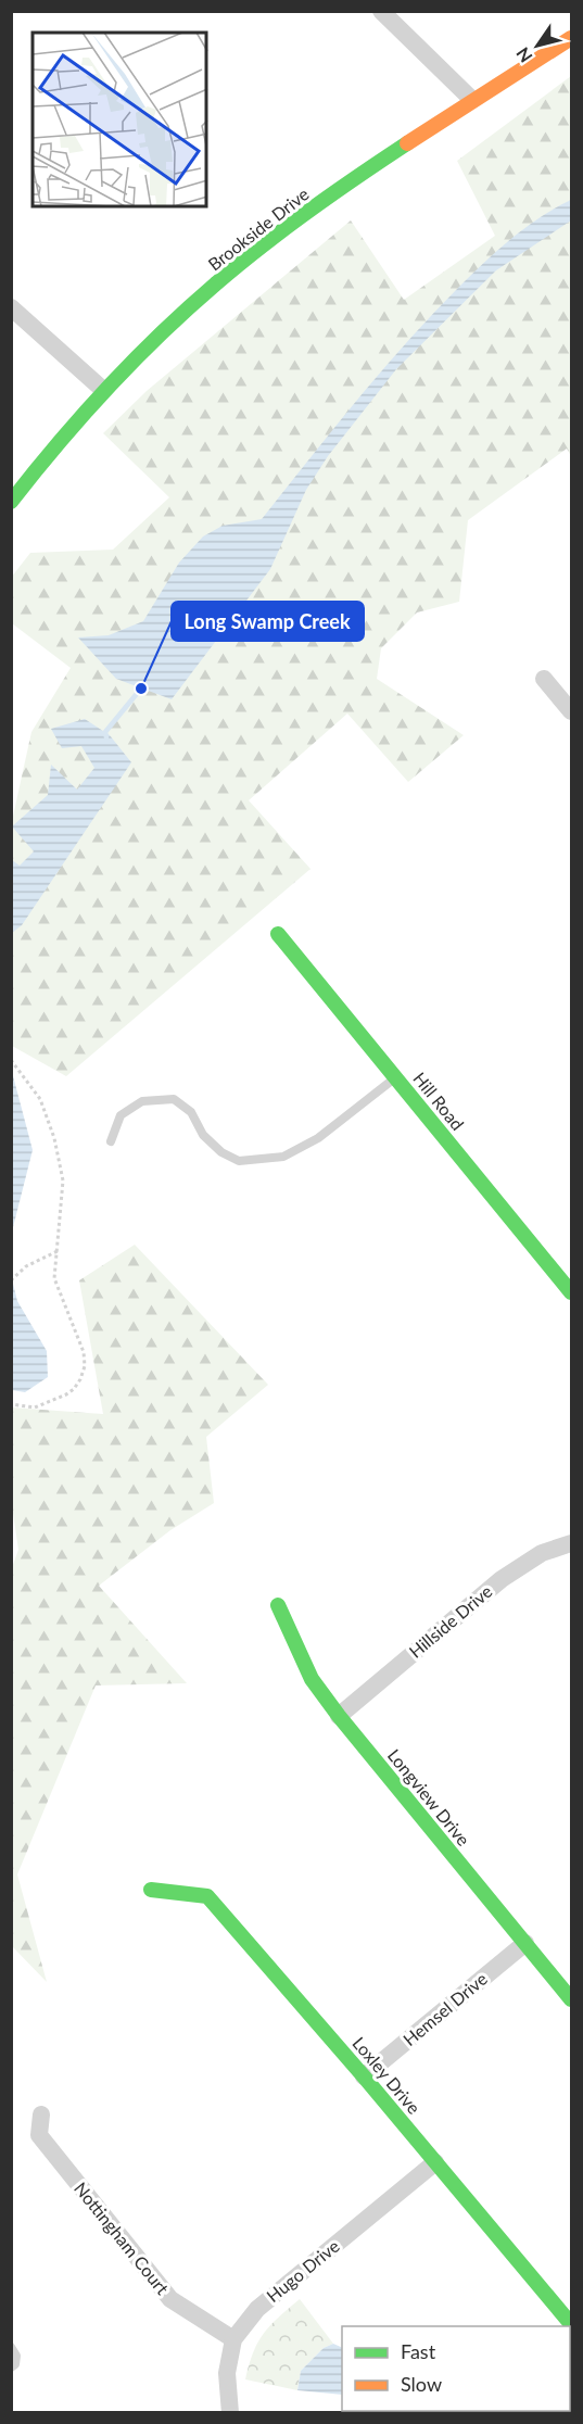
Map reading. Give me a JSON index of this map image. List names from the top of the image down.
{
  "streets": {
    "street": [
      "Brookside Drive",
      "Hill Road",
      "Hillside Drive",
      "Longview Drive",
      "Hemsel Drive",
      "Loxley Drive",
      "Nottingham Court",
      "Hugo Drive"
    ]
  },
  "crossings": [
    ["Hillside Drive", "Longview Drive"],
    ["Longview Drive", "Hemsel Drive"],
    ["Hemsel Drive", "Loxley Drive"],
    ["Loxley Drive", "Hugo Drive"],
    ["Nottingham Court", "Hugo Drive"]
  ],
  "places": ["Long Swamp Creek"],
  "legend": ["Fast", "Slow"],
  "north": "bottom left"
}
